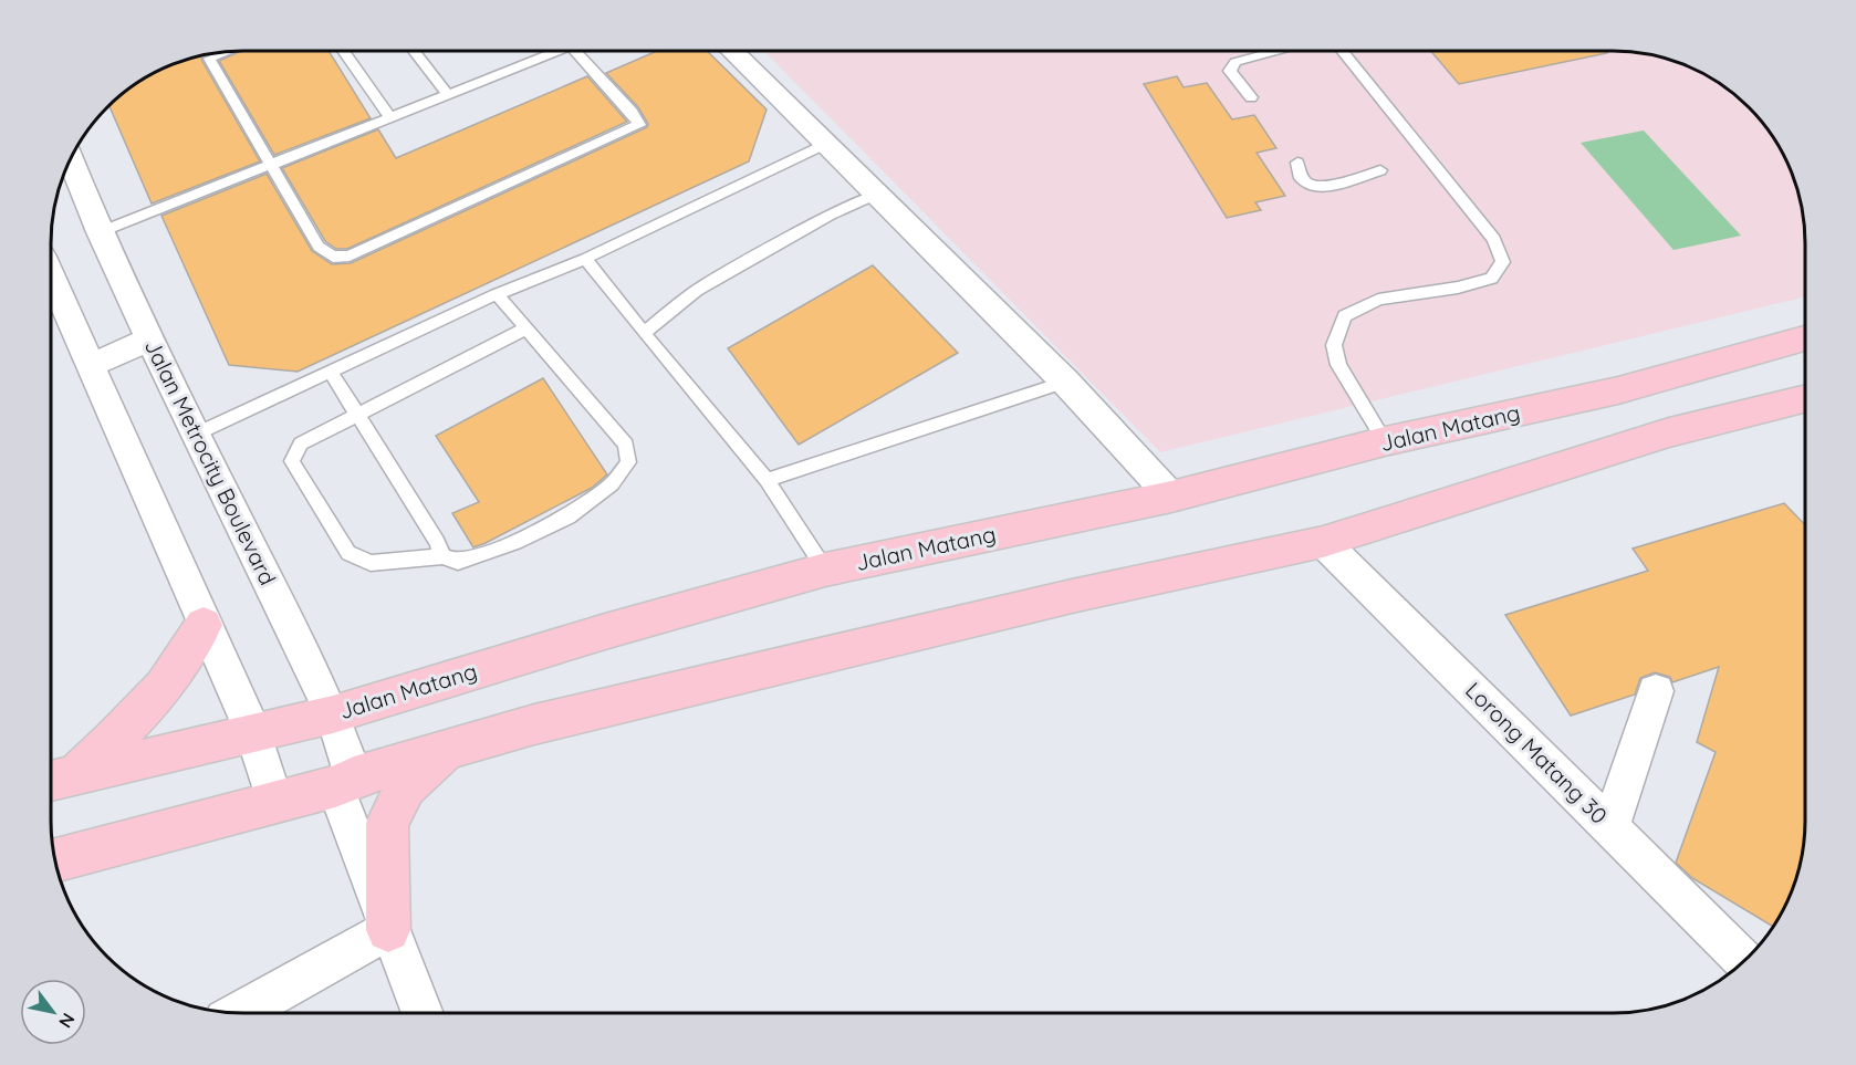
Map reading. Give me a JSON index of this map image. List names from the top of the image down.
{
  "streets": {
    "main road": ["Jalan Matang"],
    "street": ["Jalan Metrocity Boulevard", "Lorong Matang 30"]
  },
  "crossings": [
    ["Jalan Matang", "Jalan Metrocity Boulevard"]
  ],
  "north": "bottom right"
}
